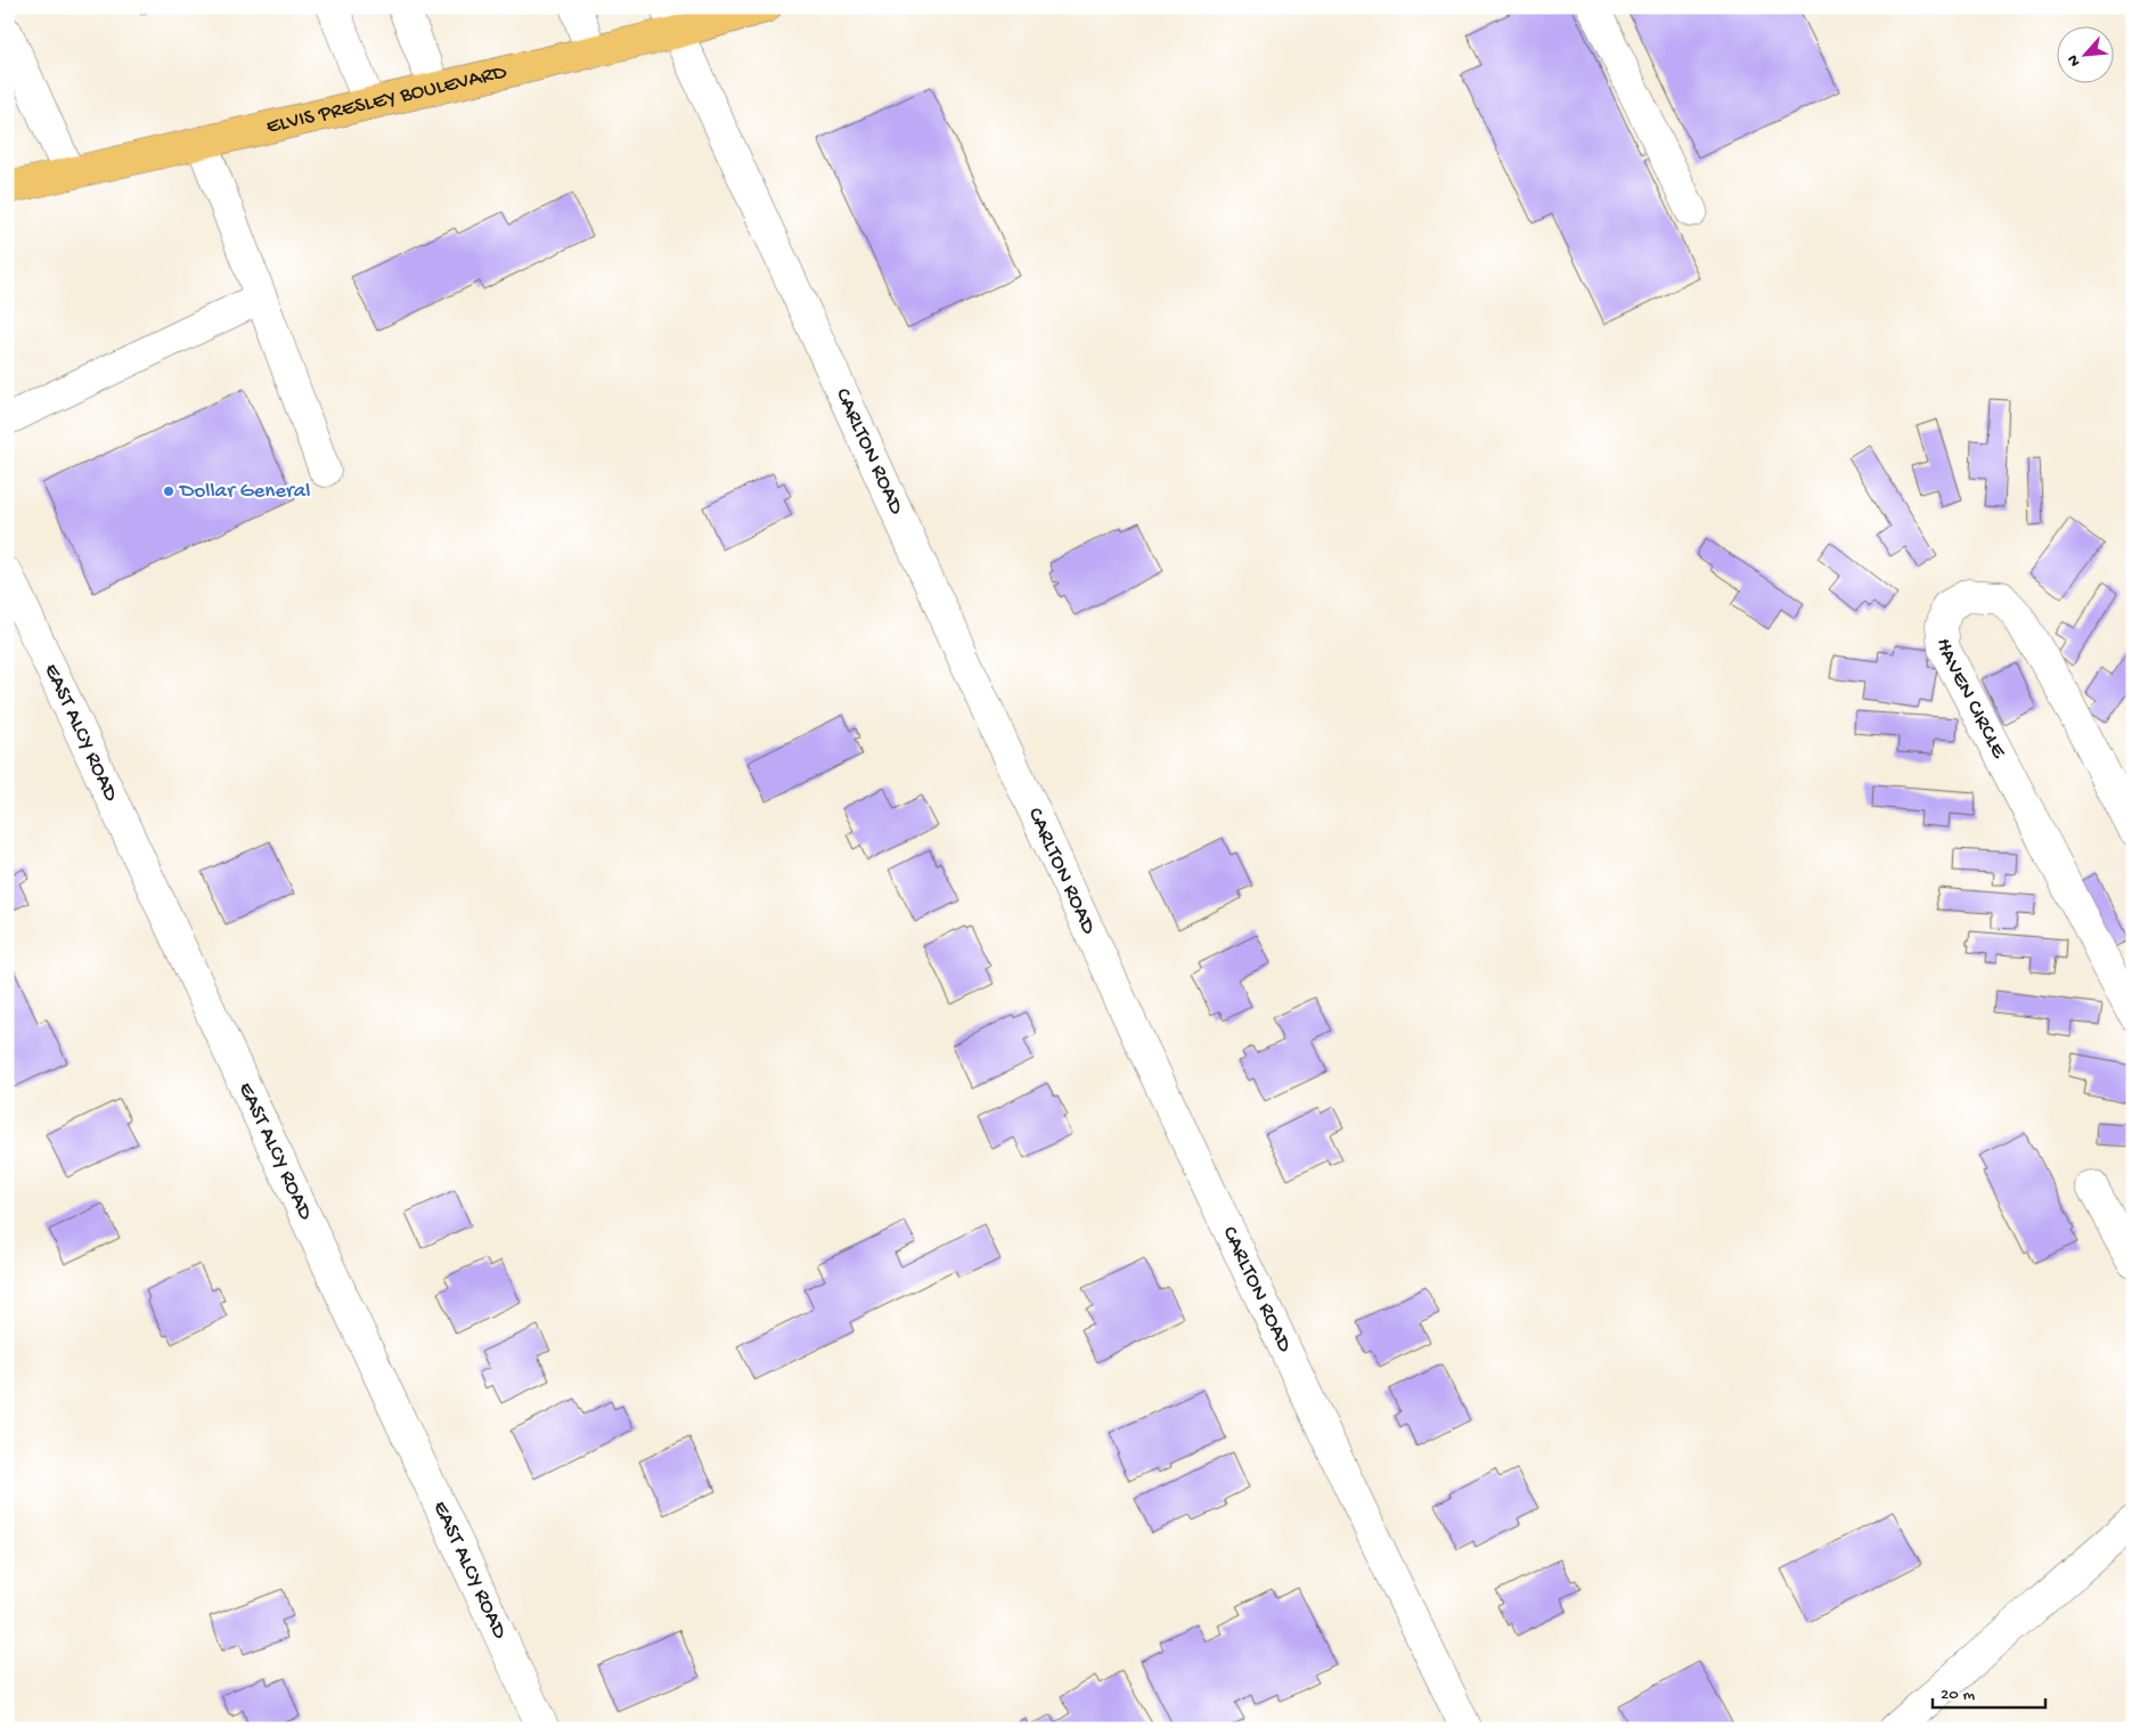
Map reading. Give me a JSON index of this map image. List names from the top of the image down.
{
  "streets": {
    "main road": ["ELVIS PRESLEY BOULEVARD"],
    "street": ["CARLTON ROAD", "HAVEN CIRCLE", "EAST ALCY ROAD"]
  },
  "crossings": [
    ["ELVIS PRESLEY BOULEVARD", "CARLTON ROAD"]
  ],
  "places": ["Dollar General"],
  "scale_bar": "20 m",
  "north": "bottom left"
}
